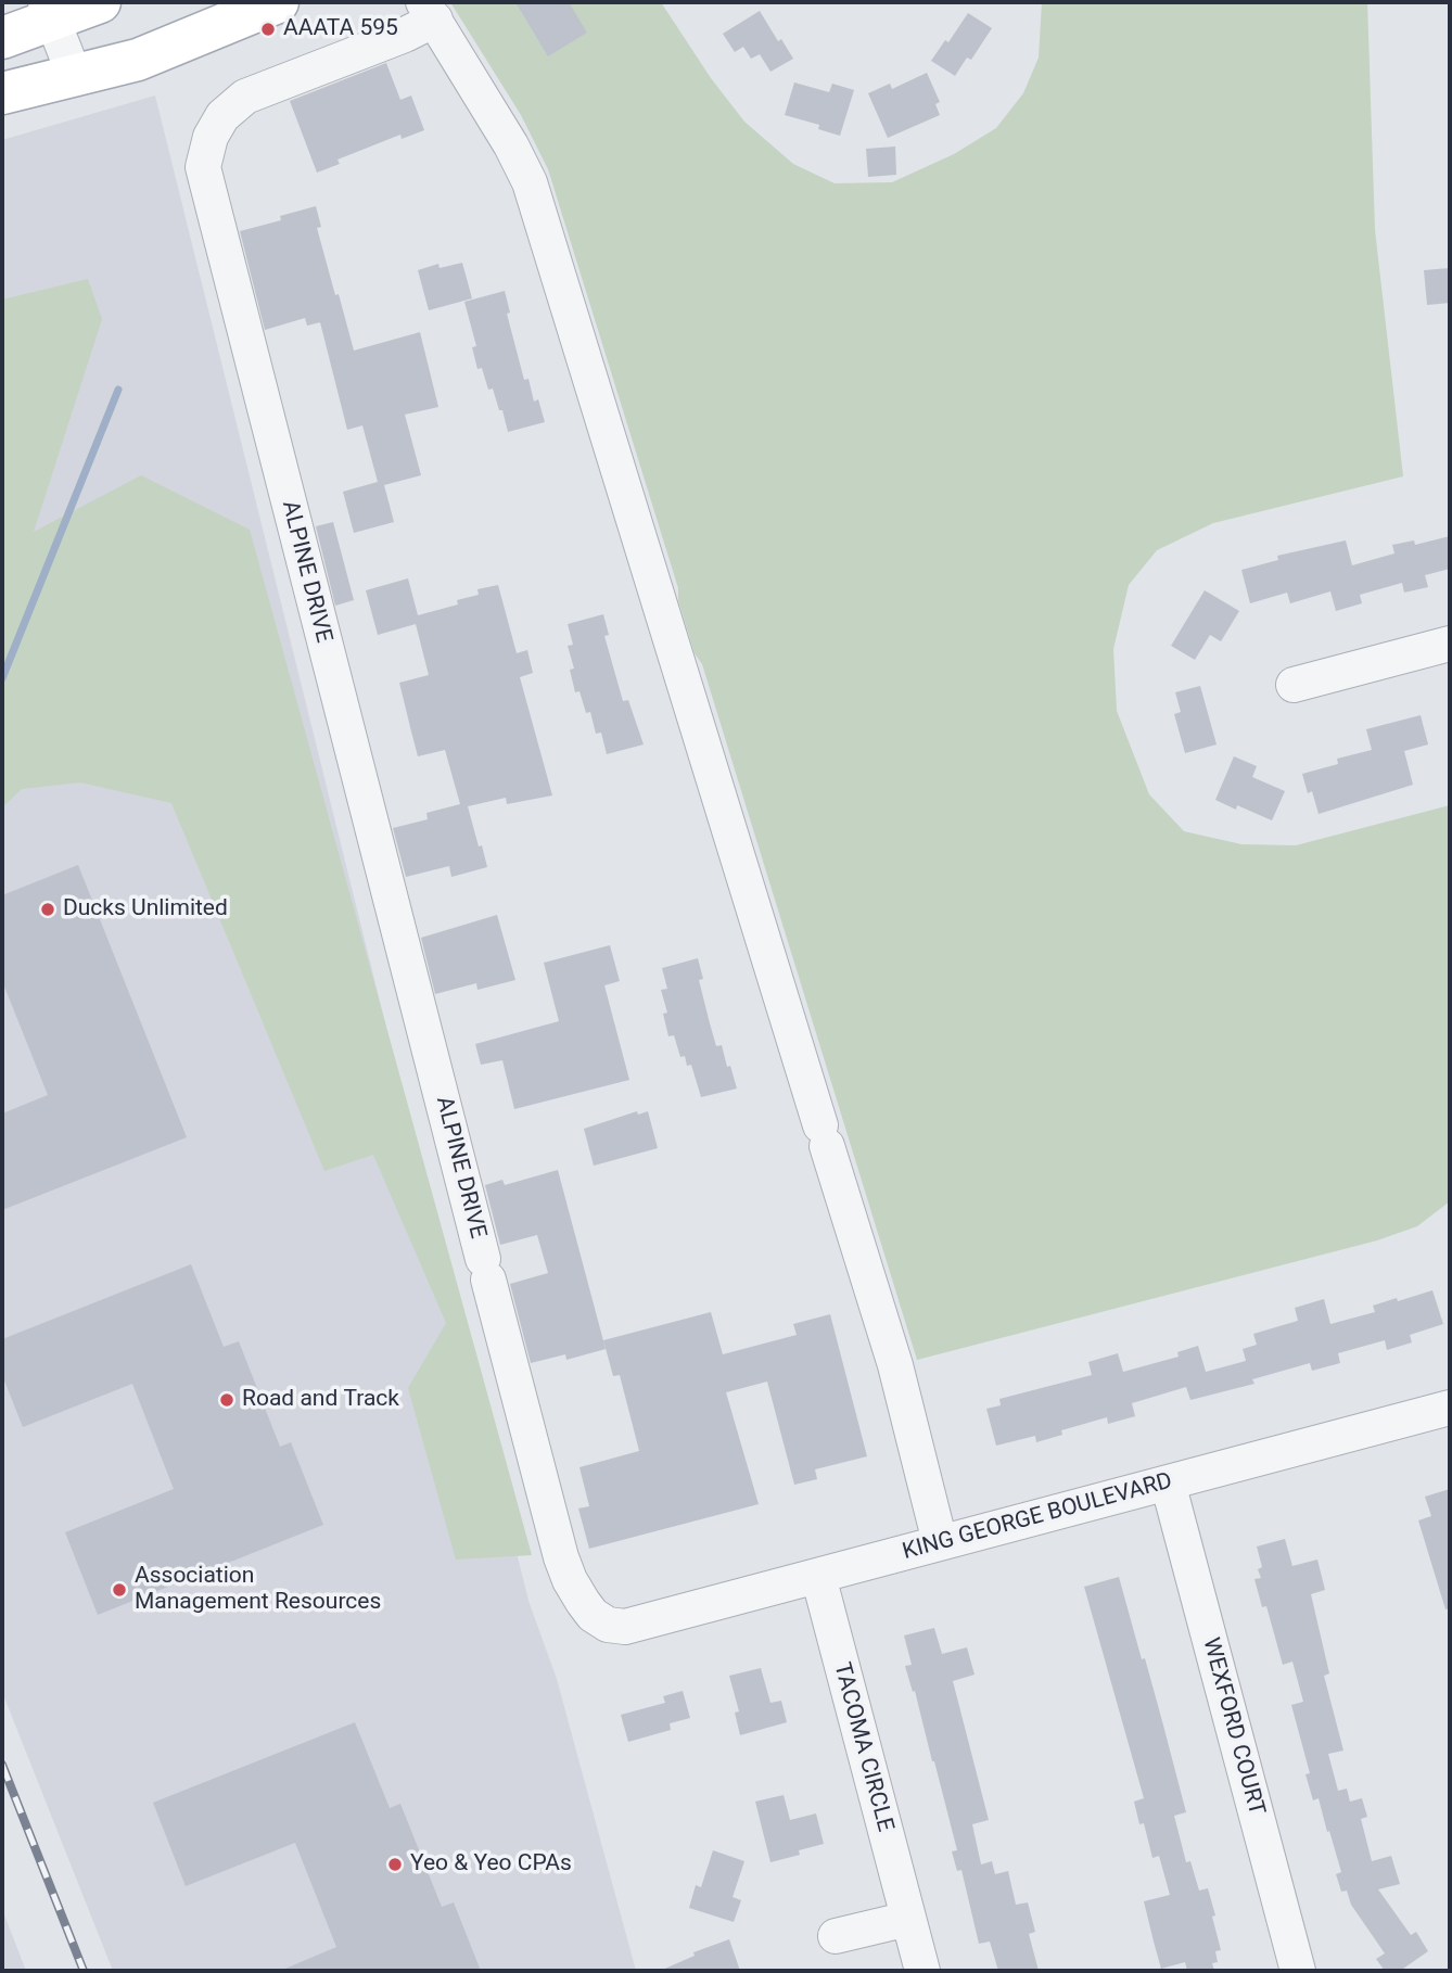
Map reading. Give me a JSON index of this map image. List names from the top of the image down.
{
  "streets": {
    "street": [
      "ALPINE DRIVE",
      "KING GEORGE BOULEVARD",
      "WEXFORD COURT",
      "TACOMA CIRCLE"
    ]
  },
  "crossings": [
    ["ALPINE DRIVE", "KING GEORGE BOULEVARD"],
    ["KING GEORGE BOULEVARD", "WEXFORD COURT"],
    ["KING GEORGE BOULEVARD", "TACOMA CIRCLE"]
  ],
  "places": [
    "AAATA 595",
    "Ducks Unlimited",
    "Road and Track",
    "Association Management Resources",
    "Yeo & Yeo CPAs"
  ]
}
